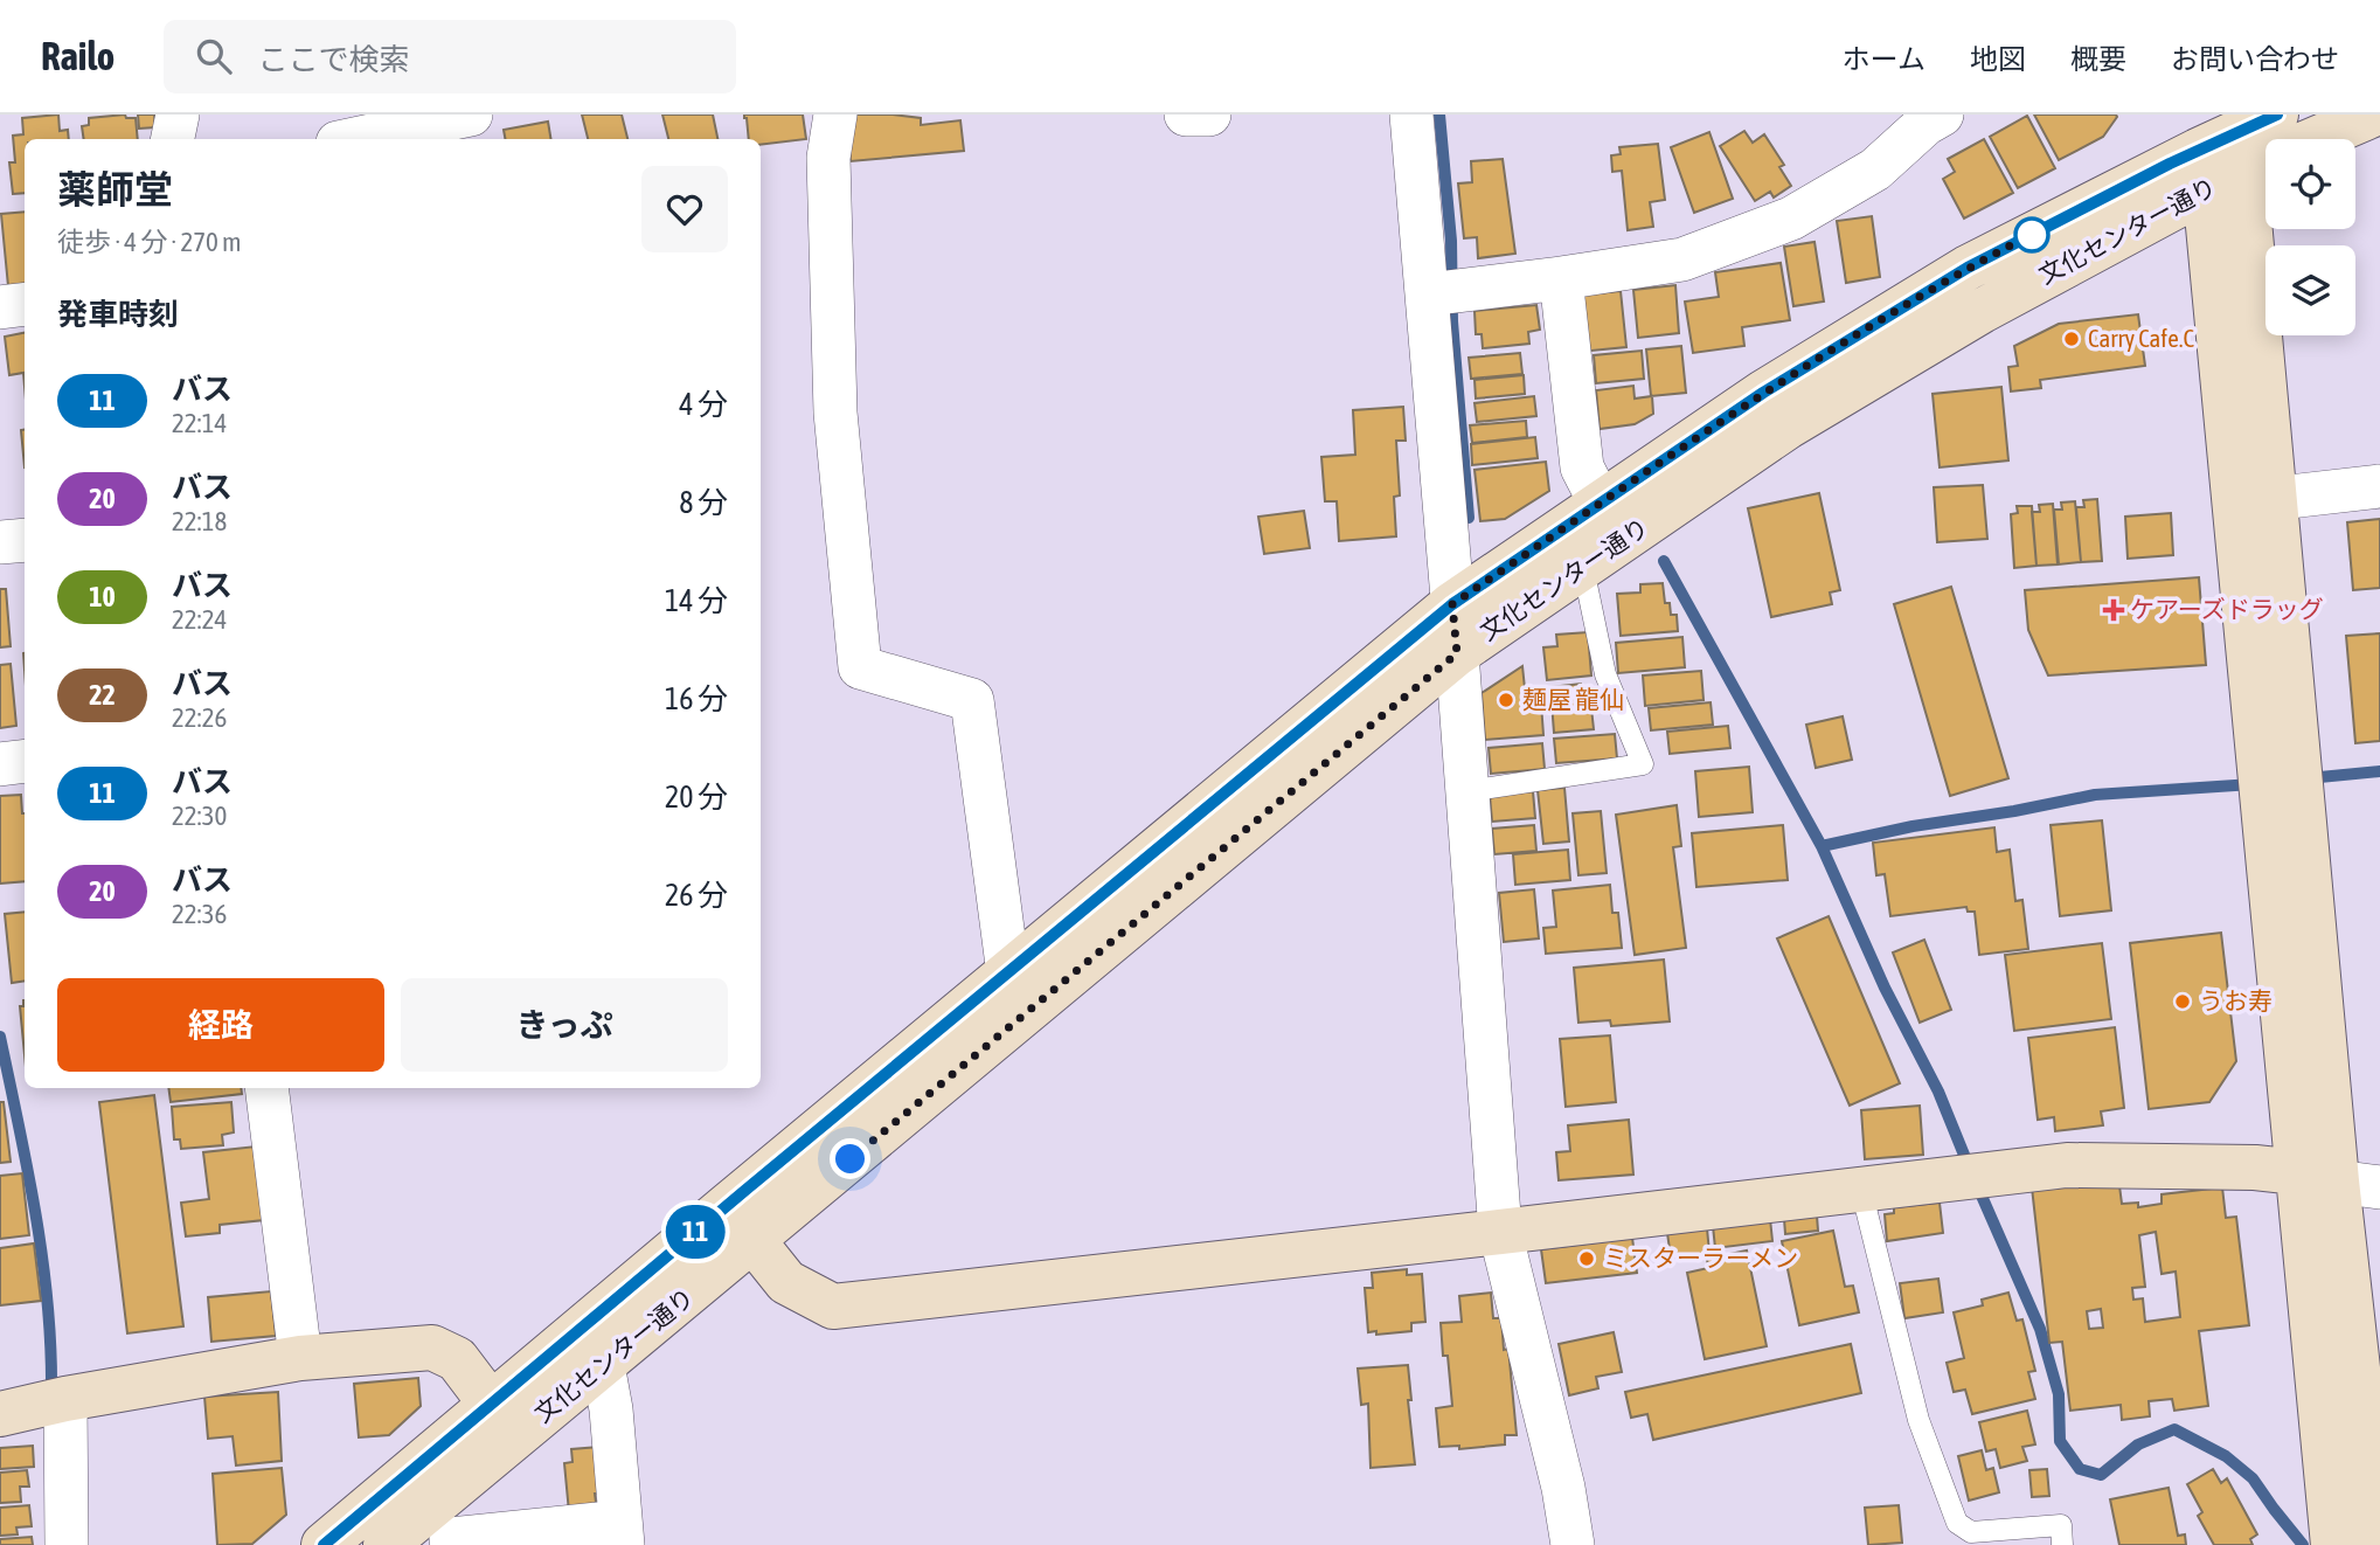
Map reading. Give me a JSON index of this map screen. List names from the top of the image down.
{
  "streets": {
    "street": ["文化センター通り"]
  },
  "places": {
    "other": [
      "Carry Cafe.C",
      "麺屋 龍仙",
      "うお寿",
      "ミスターラーメン"
    ],
    "health": ["ケアーズドラッグ"]
  },
  "lines": ["bus line 11"],
  "page": {
    "header": "Railo",
    "search": "ここで検索",
    "nav": [
      "ホーム",
      "地図",
      "概要",
      "お問い合わせ"
    ],
    "on_map": "11",
    "heading": [
      ["薬師堂", "徒歩 · 4 分 · 270 m"],
      "発車時刻"
    ],
    "list": [
      {
        "mark": "11",
        "name": "バス",
        "note": "22:14",
        "value": "4 分"
      },
      {
        "mark": "20",
        "name": "バス",
        "note": "22:18",
        "value": "8 分"
      },
      {
        "mark": "10",
        "name": "バス",
        "note": "22:24",
        "value": "14 分"
      },
      {
        "mark": "22",
        "name": "バス",
        "note": "22:26",
        "value": "16 分"
      },
      {
        "mark": "11",
        "name": "バス",
        "note": "22:30",
        "value": "20 分"
      },
      {
        "mark": "20",
        "name": "バス",
        "note": "22:36",
        "value": "26 分"
      }
    ],
    "buttons": ["経路", "きっぷ"]
  }
}
